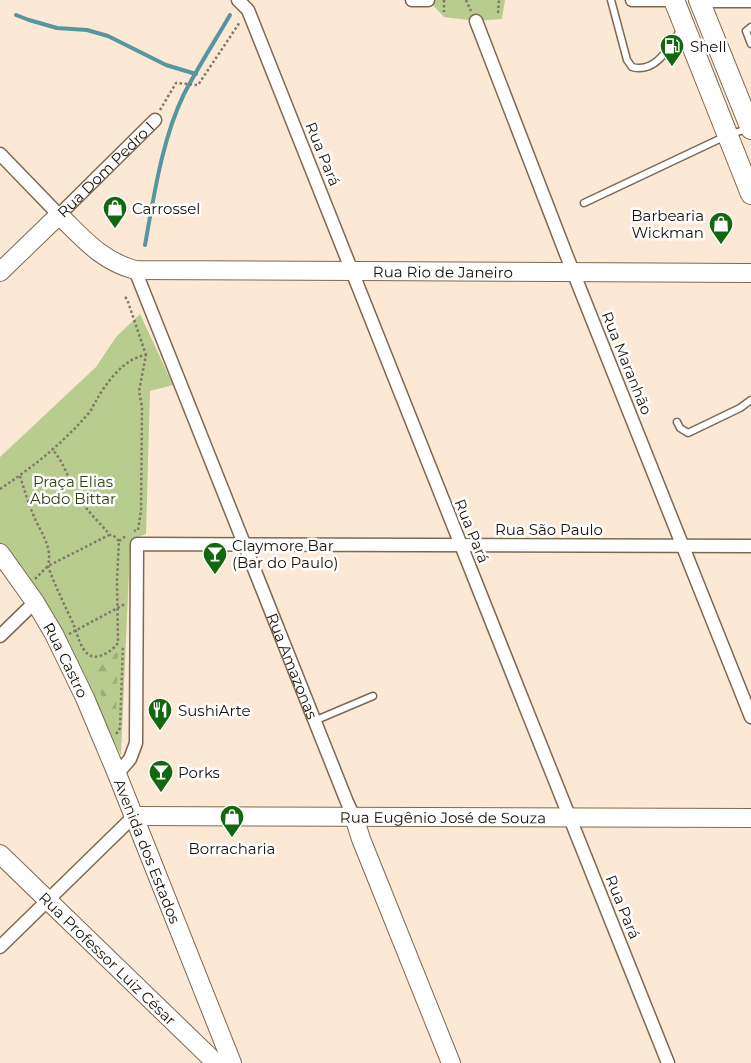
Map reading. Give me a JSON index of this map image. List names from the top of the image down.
{
  "streets": {
    "street": [
      "Rua Pará",
      "Rua Dom Pedro I",
      "Rua Rio de Janeiro",
      "Rua Maranhão",
      "Rua São Paulo",
      "Rua Castro",
      "Rua Amazonas",
      "Rua Eugênio José de Souza",
      "Avenida dos Estados",
      "Rua Professor Luiz César"
    ]
  },
  "crossings": [
    ["Rua Pará", "Rua Dom Pedro I"],
    ["Rua Pará", "Rua Rio de Janeiro"],
    ["Rua Pará", "Rua São Paulo"],
    ["Rua Pará", "Rua Eugênio José de Souza"],
    ["Rua Rio de Janeiro", "Rua Maranhão"],
    ["Rua Rio de Janeiro", "Rua Amazonas"],
    ["Rua Maranhão", "Rua São Paulo"],
    ["Rua São Paulo", "Rua Amazonas"],
    ["Rua São Paulo", "Avenida dos Estados"],
    ["Rua Castro", "Avenida dos Estados"],
    ["Rua Amazonas", "Rua Eugênio José de Souza"],
    ["Rua Eugênio José de Souza", "Avenida dos Estados"]
  ],
  "parks": ["Praça Elias Abdo Bittar"],
  "places": {
    "fuel station": ["Shell"],
    "shop": ["Carrossel", "Barbearia Wickman", "Borracharia"],
    "bar": ["Claymore Bar (Bar do Paulo)", "Porks"],
    "restaurant": ["SushiArte"]
  }
}
